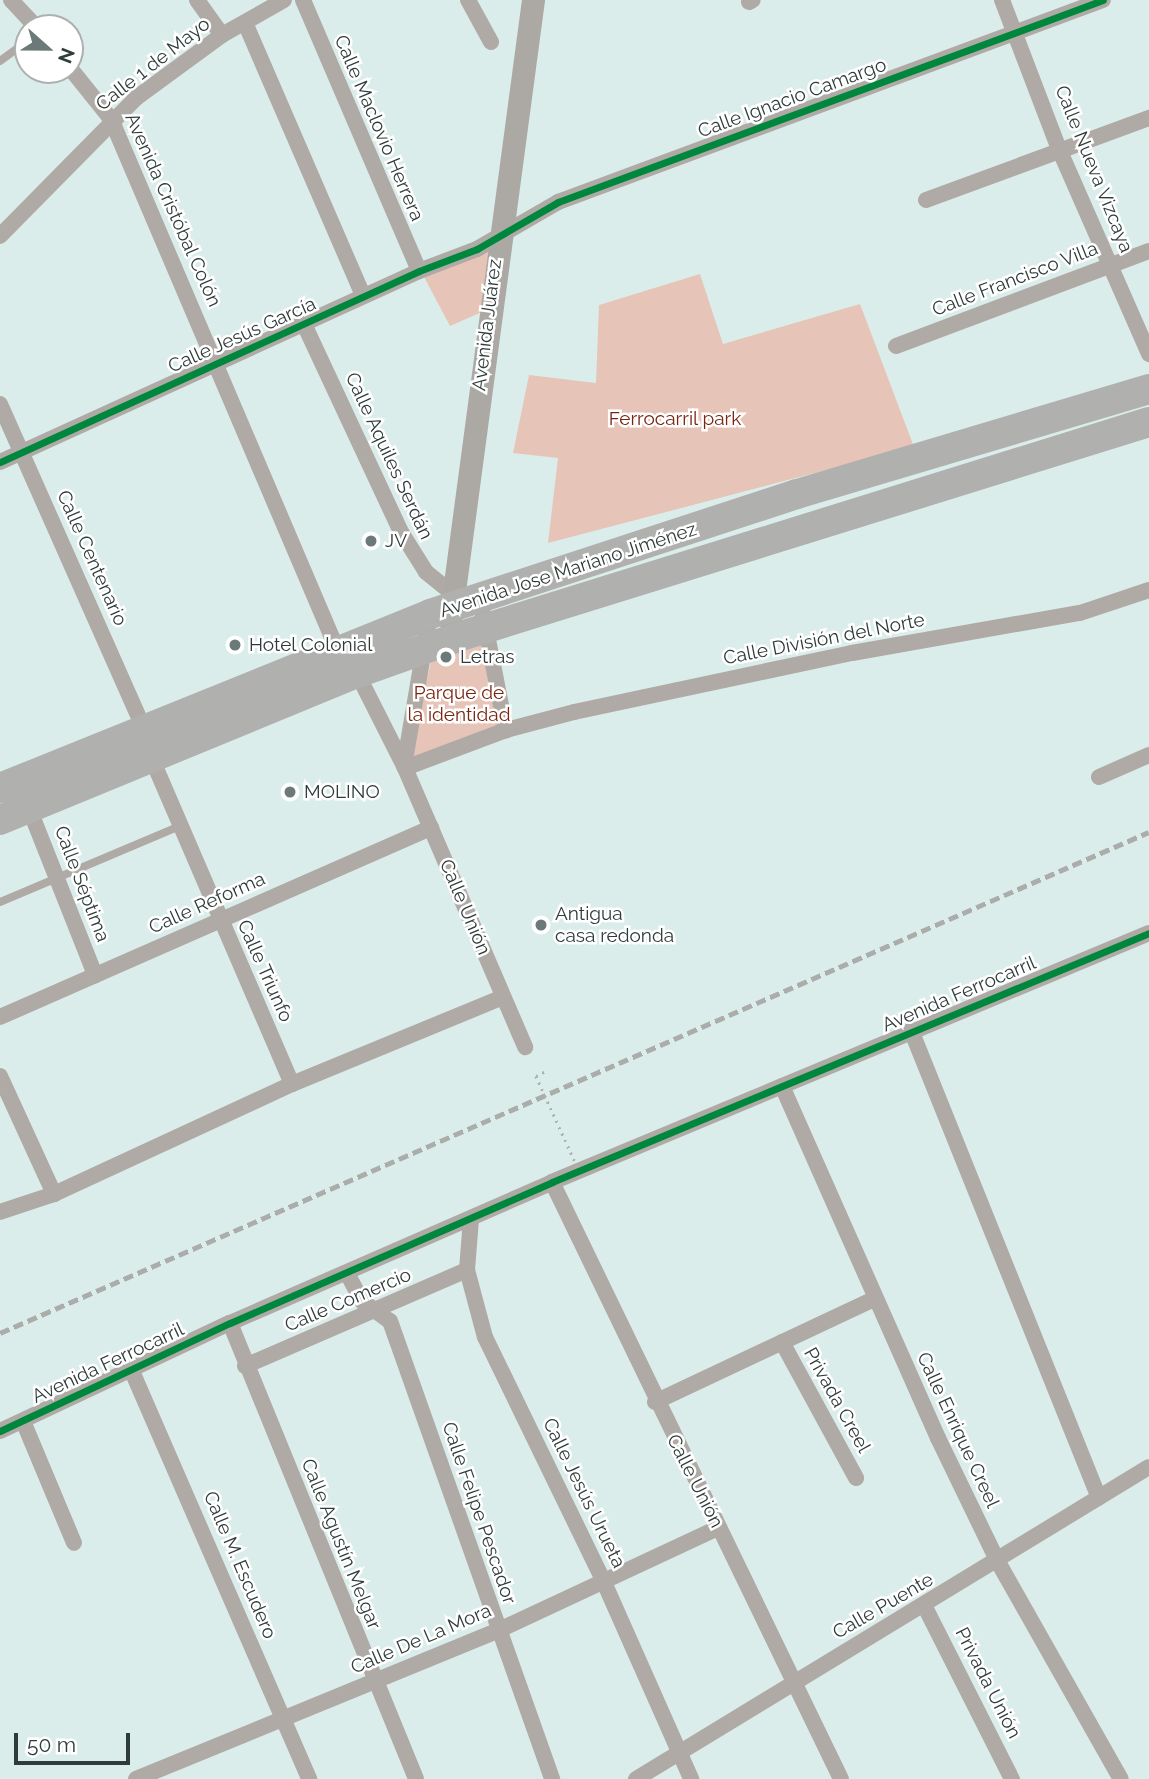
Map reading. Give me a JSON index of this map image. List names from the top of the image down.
{
  "streets": {
    "highway": ["Avenida Jose Mariano Jiménez"],
    "main road": ["Avenida Juárez"],
    "street": [
      "Calle 1 de Mayo",
      "Calle Ignacio Camargo",
      "Calle Maclovio Herrera",
      "Calle Nueva Vizcaya",
      "Avenida Cristóbal Colón",
      "Calle Francisco Villa",
      "Calle Jesús García",
      "Calle Aquiles Serdán",
      "Calle Centenario",
      "Calle División del Norte",
      "Calle Séptima",
      "Calle Reforma",
      "Calle Unión",
      "Calle Triunfo",
      "Avenida Ferrocarril",
      "Calle Comercio",
      "Privada Creel",
      "Calle Enrique Creel",
      "Calle Jesús Urueta",
      "Calle Felipe Pescador",
      "Calle Agustín Melgar",
      "Calle M. Escudero",
      "Calle Puente",
      "Calle De La Mora",
      "Privada Unión"
    ]
  },
  "crossings": [
    ["Calle 1 de Mayo", "Avenida Cristóbal Colón"],
    ["Calle Ignacio Camargo", "Calle Nueva Vizcaya"],
    ["Calle Ignacio Camargo", "Avenida Juárez"],
    ["Calle Ignacio Camargo", "Calle Jesús García"],
    ["Calle Maclovio Herrera", "Calle Jesús García"],
    ["Calle Nueva Vizcaya", "Calle Francisco Villa"],
    ["Avenida Cristóbal Colón", "Calle Jesús García"],
    ["Avenida Cristóbal Colón", "Avenida Jose Mariano Jiménez"],
    ["Avenida Juárez", "Calle Jesús García"],
    ["Avenida Juárez", "Calle Aquiles Serdán"],
    ["Avenida Juárez", "Avenida Jose Mariano Jiménez"],
    ["Calle Jesús García", "Calle Aquiles Serdán"],
    ["Calle Jesús García", "Calle Centenario"],
    ["Calle Aquiles Serdán", "Avenida Jose Mariano Jiménez"],
    ["Calle Centenario", "Avenida Jose Mariano Jiménez"],
    ["Avenida Jose Mariano Jiménez", "Calle Séptima"],
    ["Avenida Jose Mariano Jiménez", "Calle Unión"],
    ["Avenida Jose Mariano Jiménez", "Calle Triunfo"],
    ["Calle Séptima", "Calle Reforma"],
    ["Calle Reforma", "Calle Unión"],
    ["Calle Reforma", "Calle Triunfo"],
    ["Calle Unión", "Avenida Ferrocarril"],
    ["Calle Unión", "Privada Creel"],
    ["Calle Unión", "Calle Puente"],
    ["Calle Unión", "Calle De La Mora"],
    ["Avenida Ferrocarril", "Calle Enrique Creel"],
    ["Avenida Ferrocarril", "Calle Jesús Urueta"],
    ["Avenida Ferrocarril", "Calle Felipe Pescador"],
    ["Avenida Ferrocarril", "Calle Agustín Melgar"],
    ["Avenida Ferrocarril", "Calle M. Escudero"],
    ["Calle Comercio", "Calle Jesús Urueta"],
    ["Calle Comercio", "Calle Felipe Pescador"],
    ["Calle Comercio", "Calle Agustín Melgar"],
    ["Privada Creel", "Calle Enrique Creel"],
    ["Calle Enrique Creel", "Calle Puente"],
    ["Calle Jesús Urueta", "Calle Puente"],
    ["Calle Jesús Urueta", "Calle De La Mora"],
    ["Calle Felipe Pescador", "Calle De La Mora"],
    ["Calle Agustín Melgar", "Calle De La Mora"],
    ["Calle M. Escudero", "Calle De La Mora"],
    ["Calle Puente", "Privada Unión"]
  ],
  "parks": ["Ferrocarril park", "Parque de la identidad"],
  "places": [
    "JV",
    "Hotel Colonial",
    "Letras",
    "MOLINO",
    "Antigua casa redonda"
  ],
  "scale_bar": "50 m",
  "north": "right"
}
